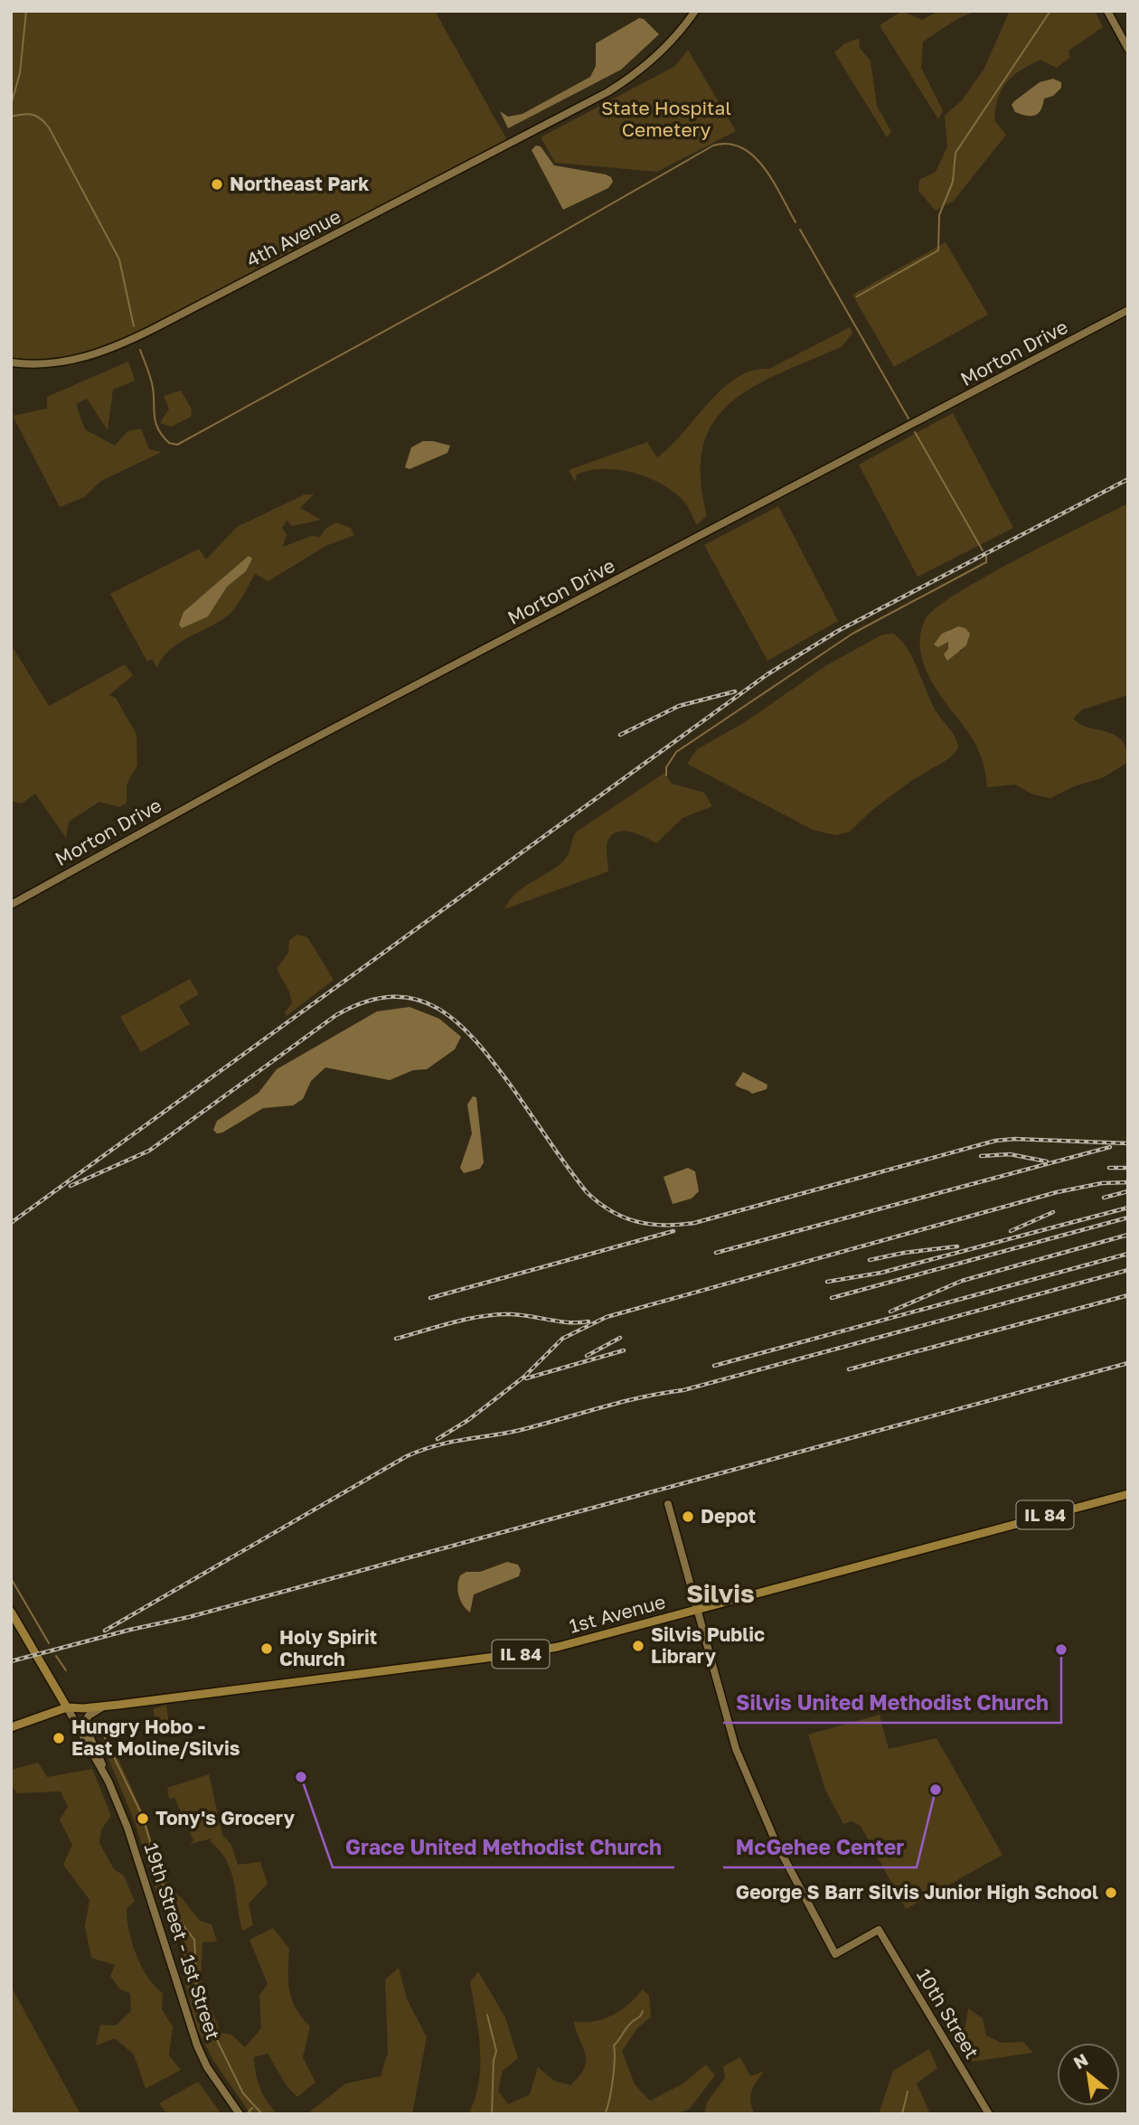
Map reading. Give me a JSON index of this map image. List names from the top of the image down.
{
  "streets": {
    "main road": ["IL 84", "1st Avenue"],
    "street": [
      "4th Avenue",
      "Morton Drive",
      "19th Street - 1st Street",
      "10th Street"
    ]
  },
  "crossings": [
    ["1st Avenue", "19th Street - 1st Street"],
    ["1st Avenue", "10th Street"]
  ],
  "districts": ["Silvis"],
  "parks": ["State Hospital Cemetery"],
  "places": [
    "Northeast Park",
    "Depot",
    "Silvis Public Library",
    "Holy Spirit Church",
    "Silvis United Methodist Church",
    "Hungry Hobo - East Moline/Silvis",
    "Grace United Methodist Church",
    "McGehee Center",
    "Tony's Grocery",
    "George S Barr Silvis Junior High School"
  ],
  "north": "top left"
}
